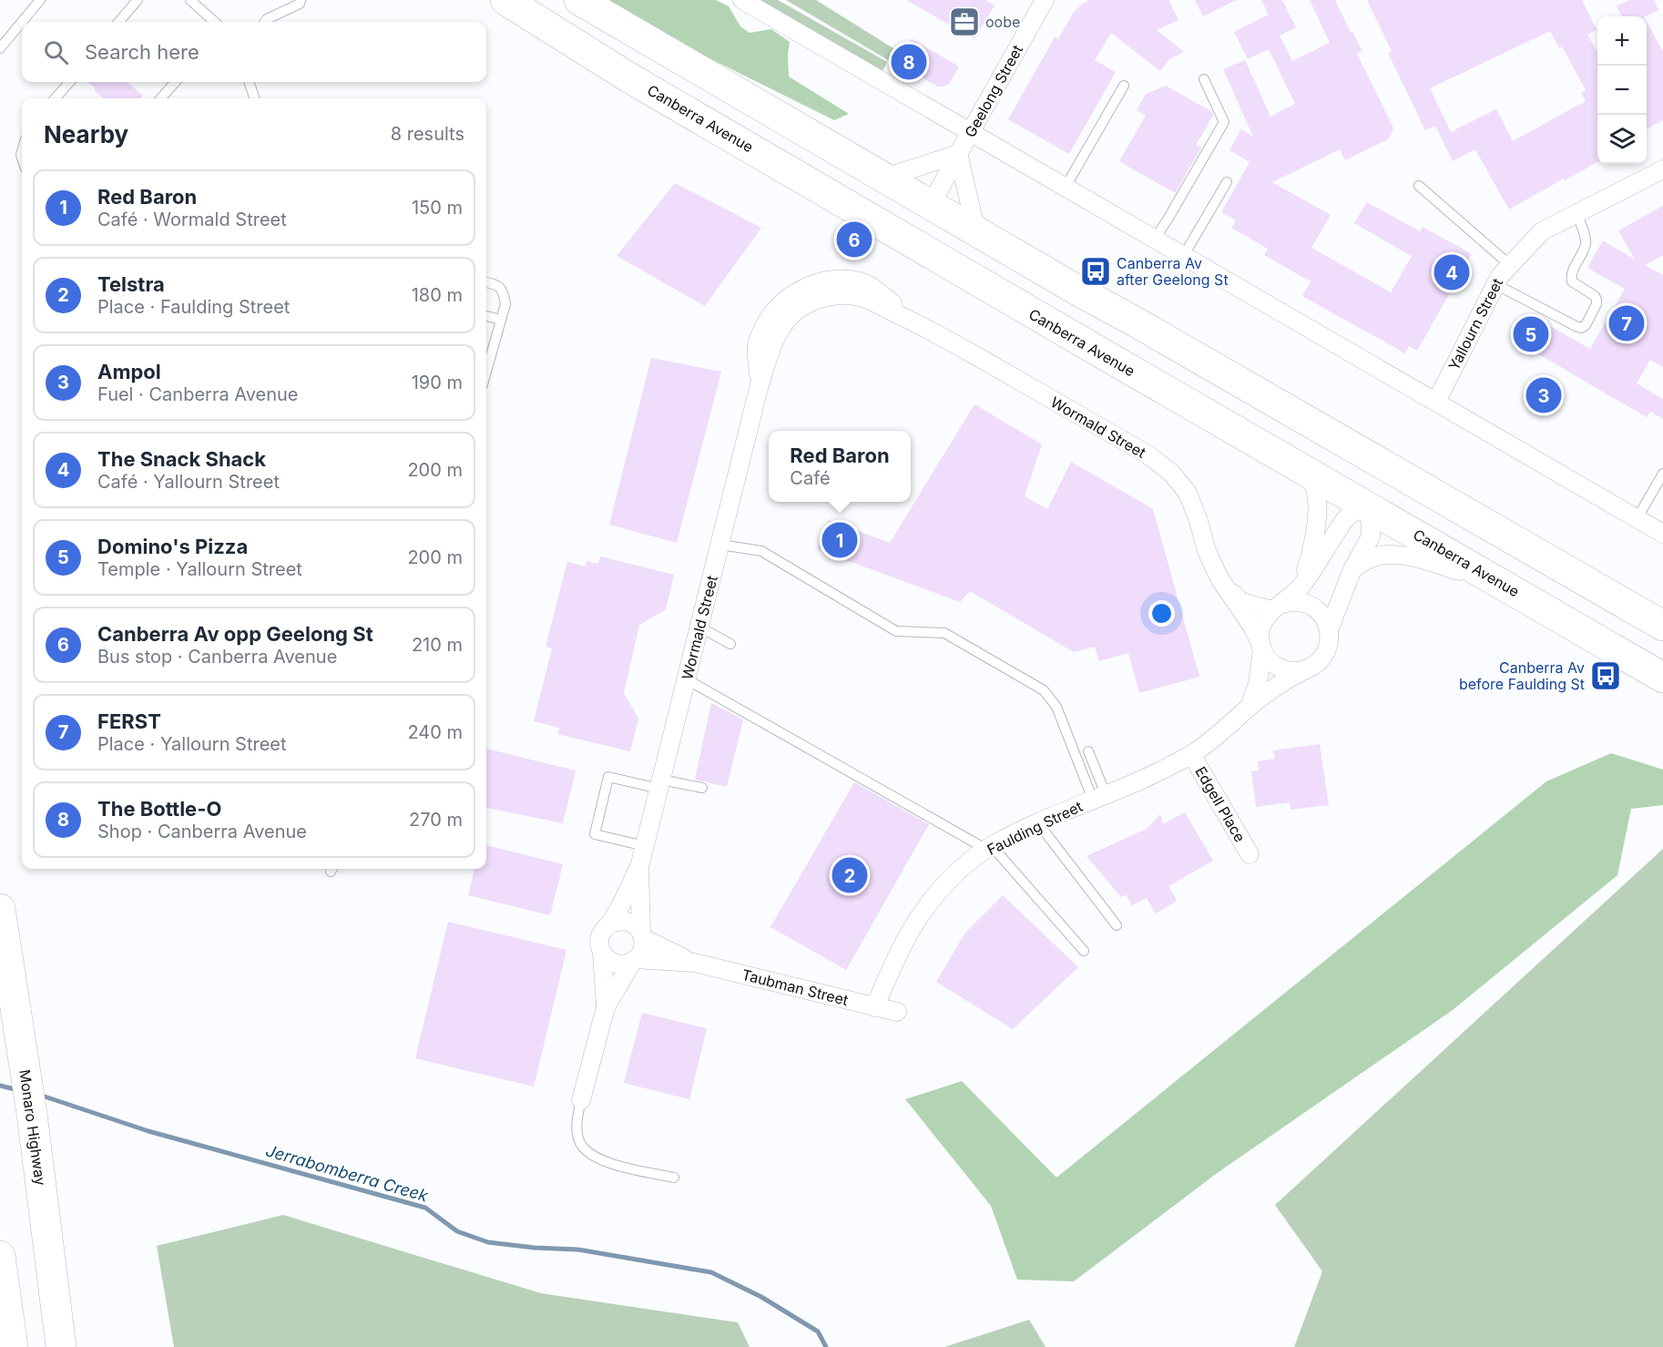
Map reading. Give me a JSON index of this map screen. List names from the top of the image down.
{
  "streets": {
    "highway": ["Canberra Avenue", "Monaro Highway"],
    "street": [
      "Geelong Street",
      "Yallourn Street",
      "Wormald Street",
      "Edgell Place",
      "Faulding Street",
      "Taubman Street"
    ]
  },
  "crossings": [
    ["Wormald Street", "Faulding Street"],
    ["Wormald Street", "Taubman Street"],
    ["Edgell Place", "Faulding Street"],
    ["Faulding Street", "Taubman Street"]
  ],
  "water": ["Jerrabomberra Creek"],
  "places": {
    "office": ["oobe"],
    "bus stop": ["Canberra Av after Geelong St", "Canberra Av before Faulding St"]
  },
  "page": {
    "map_buttons": ["+", "−"],
    "search": "Search here",
    "pins": [
      "8",
      "6",
      "4",
      "7",
      "5",
      "3",
      "1",
      "2"
    ],
    "heading": ["Nearby", "8 results"],
    "list": [
      {
        "mark": "1",
        "name": "Red Baron",
        "note": "Café · Wormald Street",
        "value": "150 m"
      },
      {
        "mark": "2",
        "name": "Telstra",
        "note": "Place · Faulding Street",
        "value": "180 m"
      },
      {
        "mark": "3",
        "name": "Ampol",
        "note": "Fuel · Canberra Avenue",
        "value": "190 m"
      },
      {
        "mark": "4",
        "name": "The Snack Shack",
        "note": "Café · Yallourn Street",
        "value": "200 m"
      },
      {
        "mark": "5",
        "name": "Domino's Pizza",
        "note": "Temple · Yallourn Street",
        "value": "200 m"
      },
      {
        "mark": "6",
        "name": "Canberra Av opp Geelong St",
        "note": "Bus stop · Canberra Avenue",
        "value": "210 m"
      },
      {
        "mark": "7",
        "name": "FERST",
        "note": "Place · Yallourn Street",
        "value": "240 m"
      },
      {
        "mark": "8",
        "name": "The Bottle-O",
        "note": "Shop · Canberra Avenue",
        "value": "270 m"
      }
    ],
    "popup": ["Red Baron", "Café"]
  }
}
